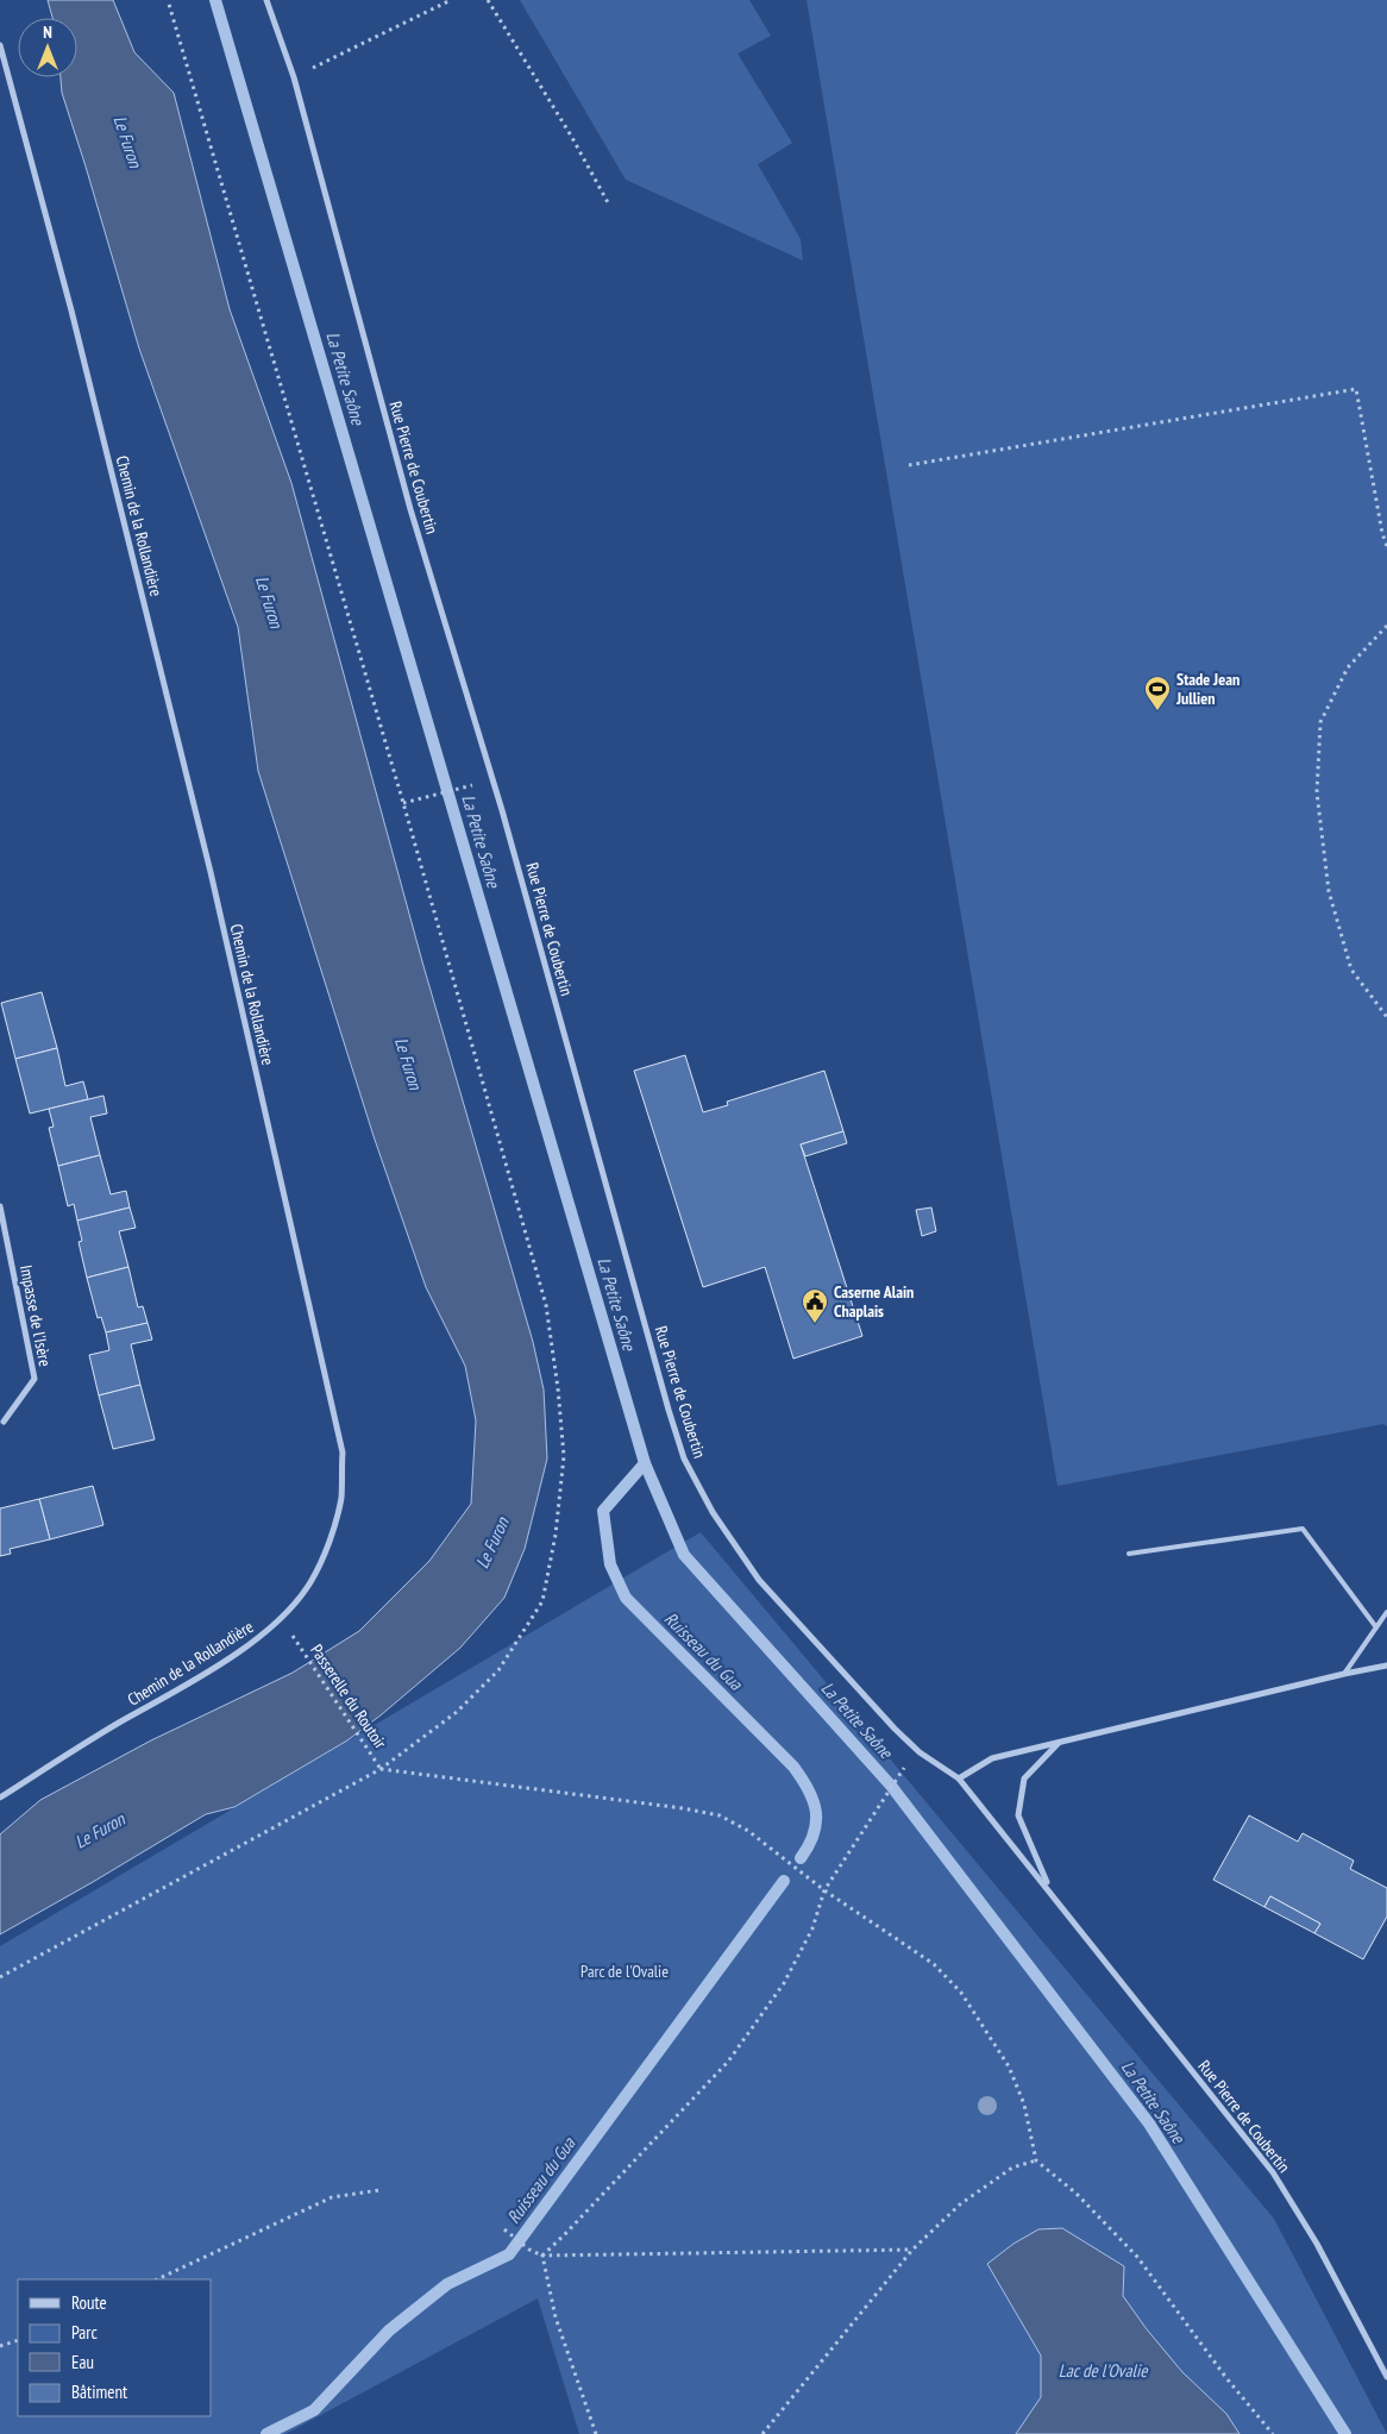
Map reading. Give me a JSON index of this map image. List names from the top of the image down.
{
  "streets": {
    "street": ["Rue Pierre de Coubertin", "Chemin de la Rollandière", "Impasse de l'Isère"],
    "path": ["Passerelle du Routoir"]
  },
  "water": [
    "Le Furon",
    "La Petite Saône",
    "Ruisseau du Gua",
    "Lac de l'Ovalie"
  ],
  "parks": ["Parc de l'Ovalie"],
  "places": {
    "sports": ["Stade Jean Jullien"],
    "public building": ["Caserne Alain Chaplais"]
  },
  "legend": [
    "Route",
    "Parc",
    "Eau",
    "Bâtiment"
  ],
  "north": "top"
}
